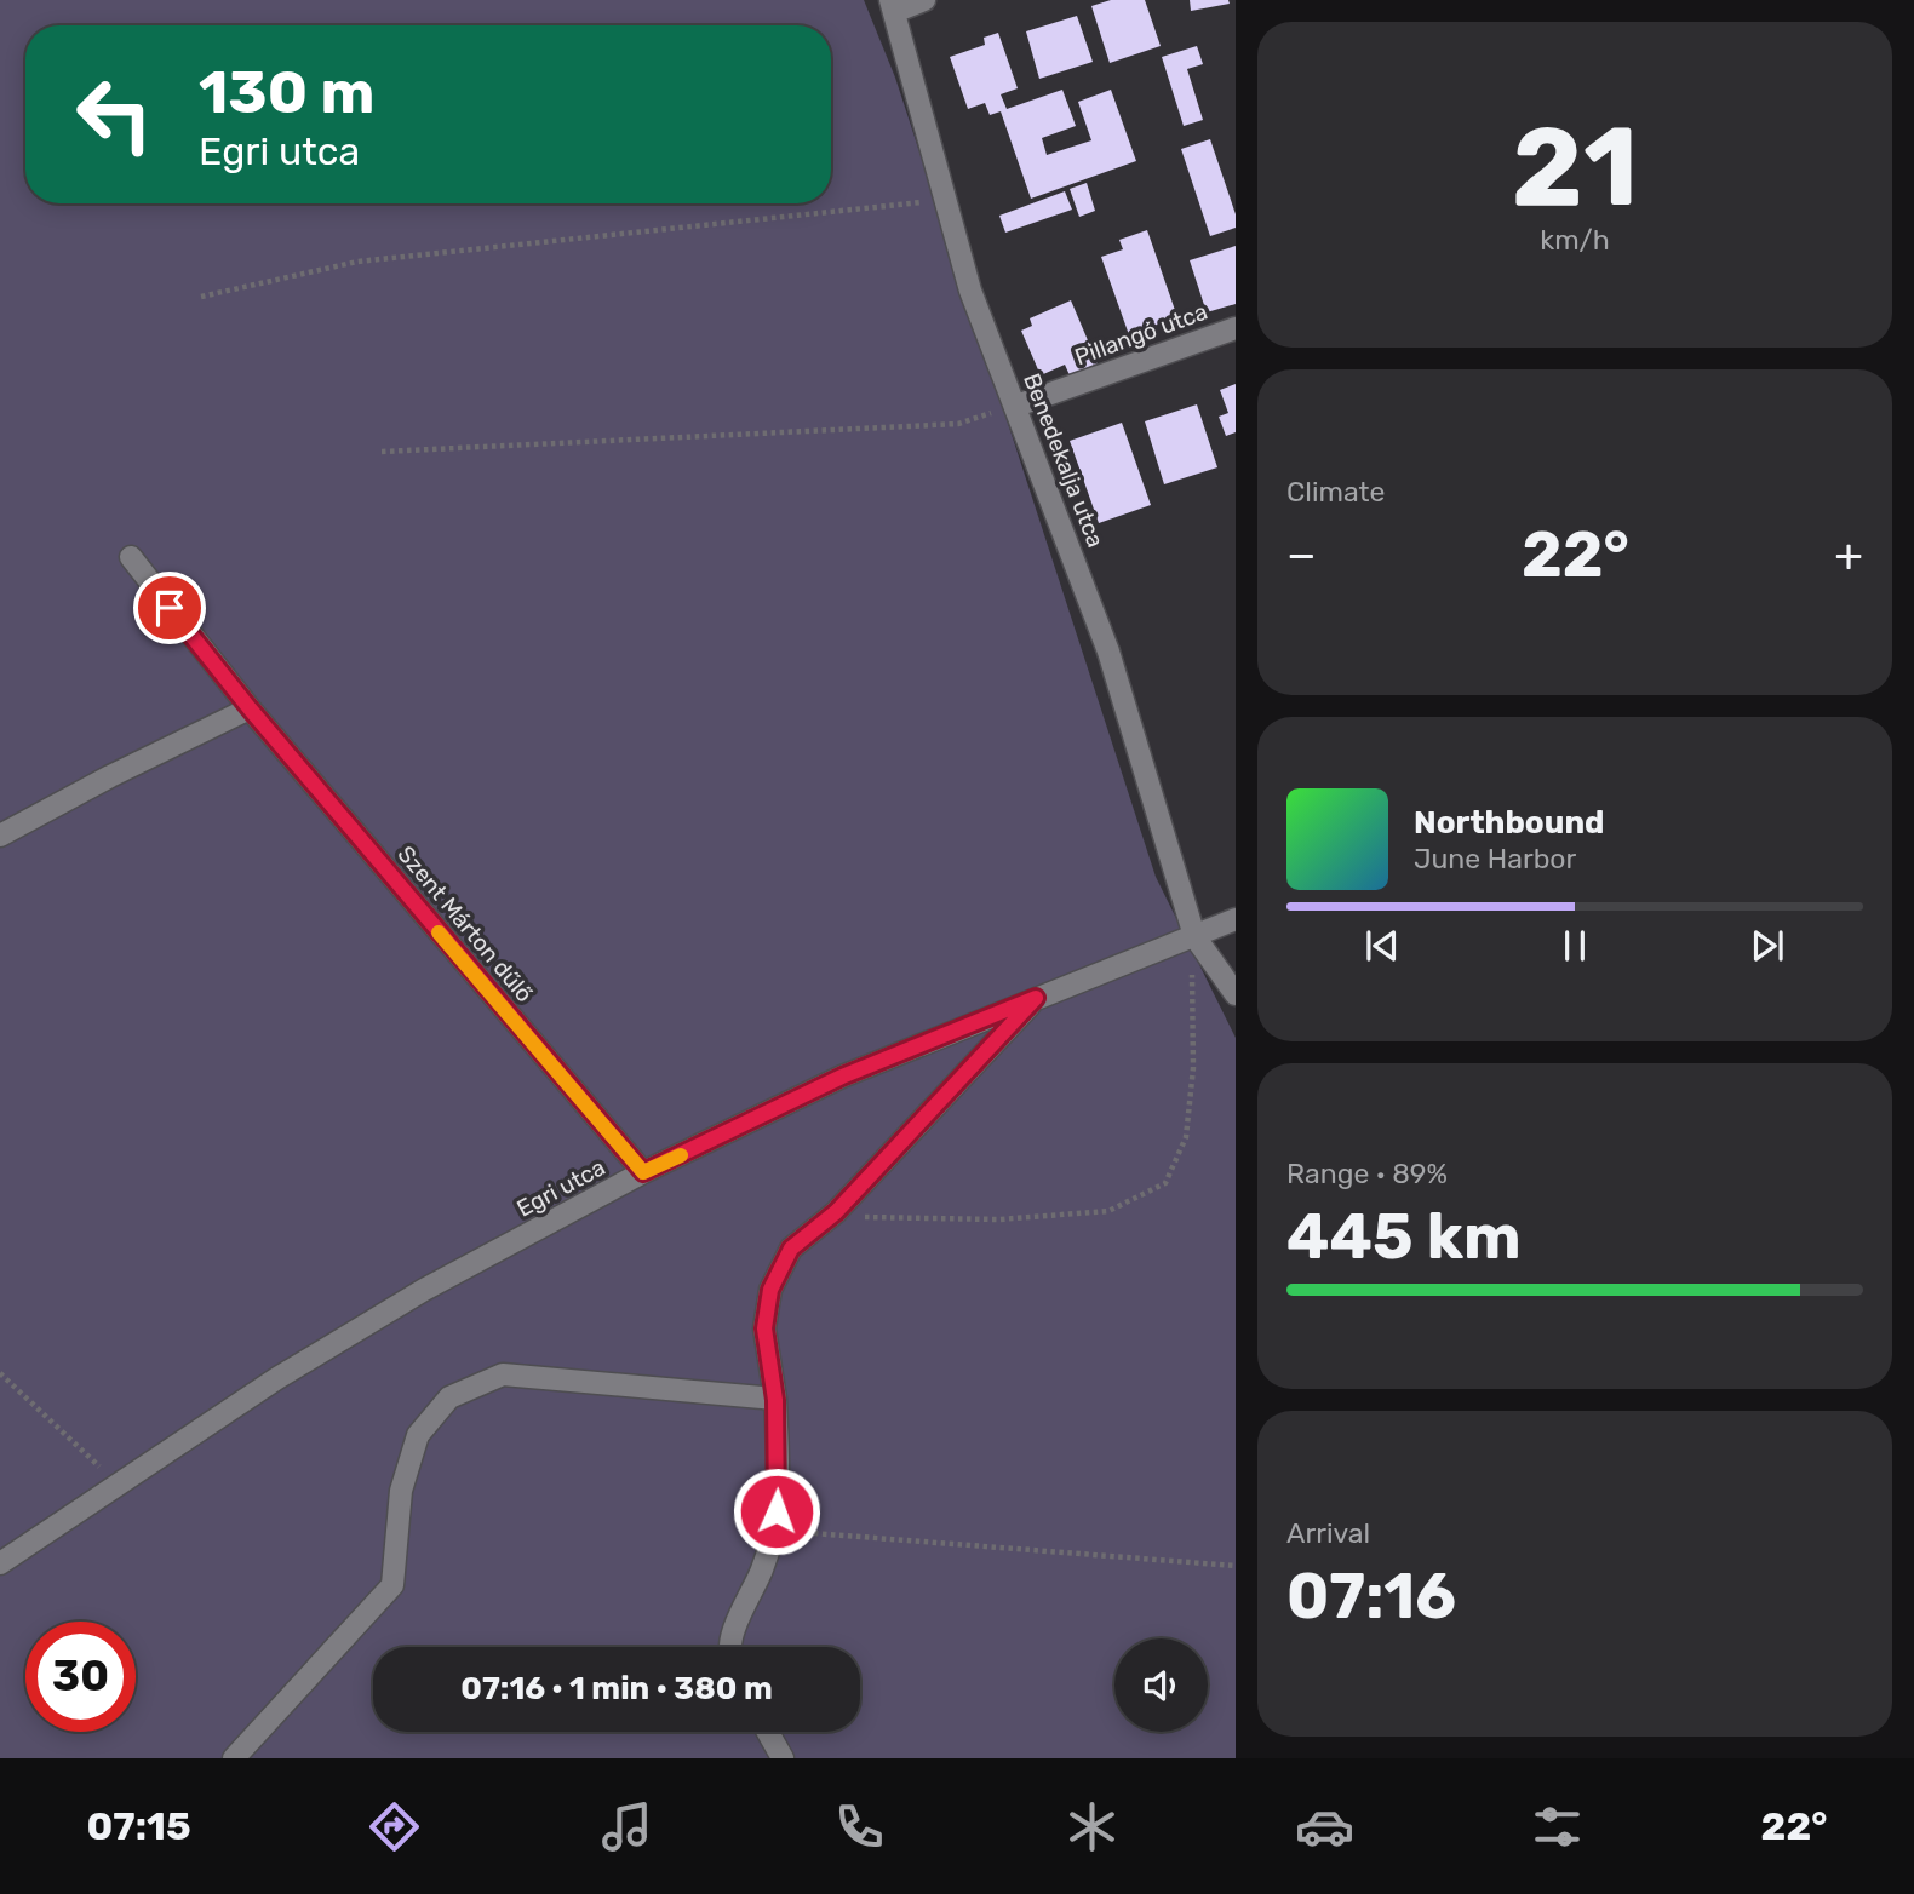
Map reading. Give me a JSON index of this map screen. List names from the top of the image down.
{
  "streets": {
    "street": [
      "Pillangó utca",
      "Benedekalja utca",
      "Szent Márton dűlő",
      "Egri utca"
    ]
  },
  "crossings": [
    ["Pillangó utca", "Benedekalja utca"],
    ["Benedekalja utca", "Egri utca"],
    ["Szent Márton dűlő", "Egri utca"]
  ],
  "page": {
    "tile": [
      ["21", "km/h"],
      "Climate",
      ["Range · 89%", "445 km"],
      ["Arrival", "07:16"]
    ],
    "turn": ["130 m", "Egri utca"],
    "heat": ["−", "22°", "+"],
    "song": ["Northbound", "June Harbor"],
    "limit": "30",
    "trip": "07:16 · 1 min · 380 m",
    "tabs": ["07:15", "22°"]
  }
}
